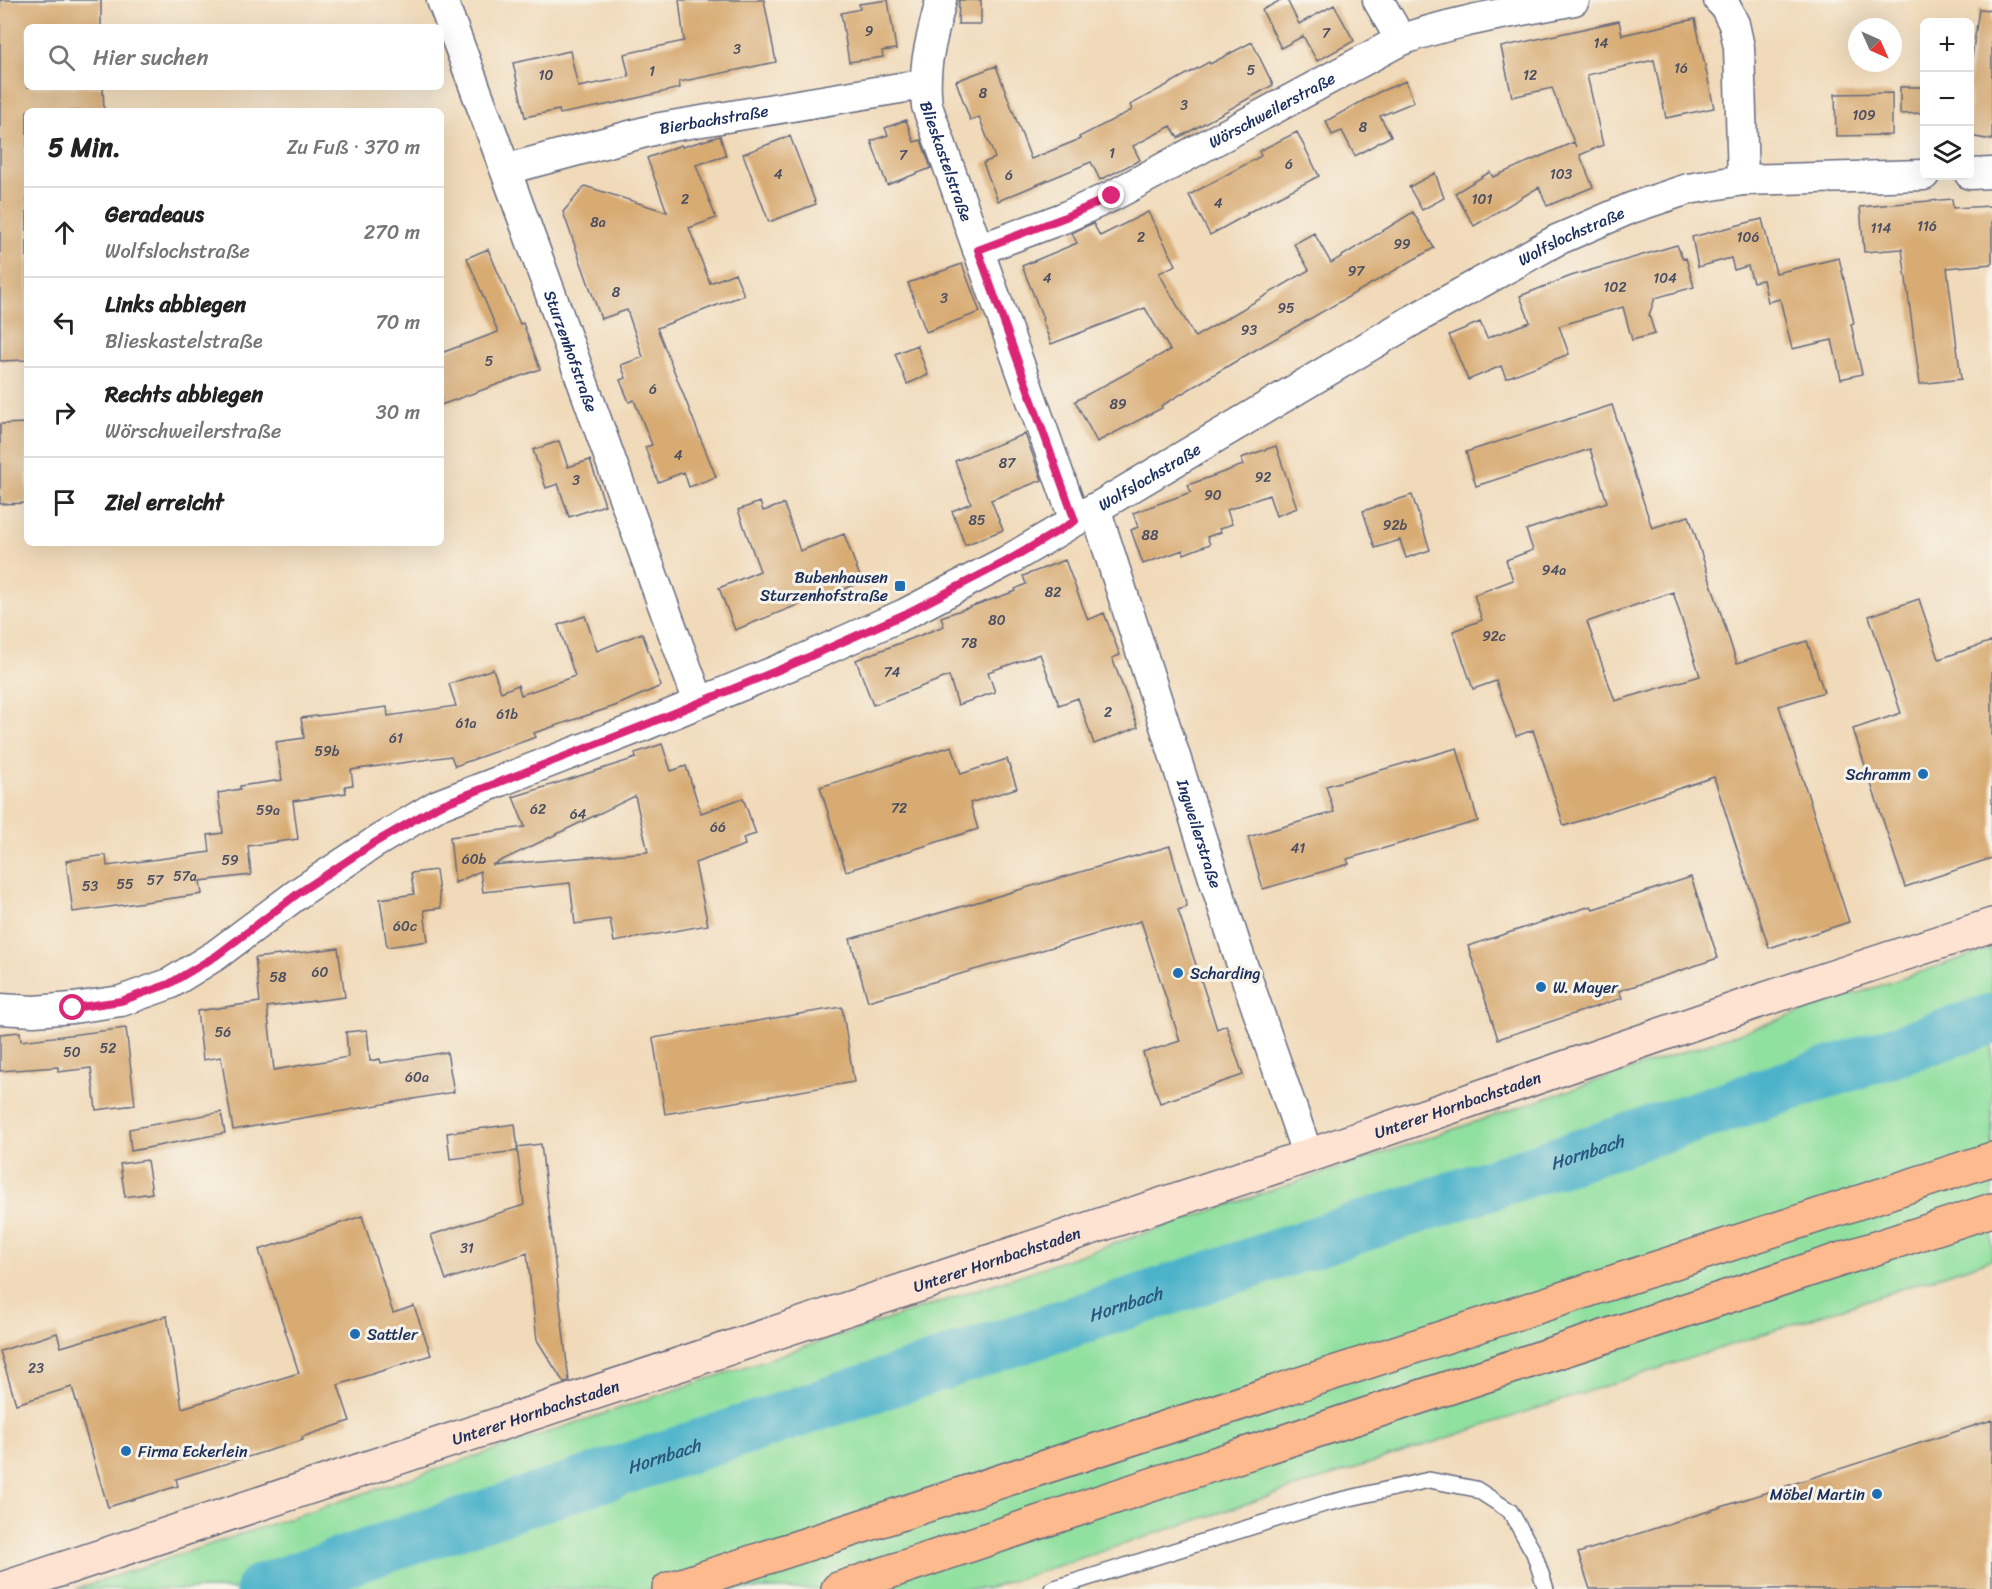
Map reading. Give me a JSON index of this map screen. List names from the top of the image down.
{
  "streets": {
    "street": [
      "Wörschweilerstraße",
      "Bierbachstraße",
      "Blieskastelstraße",
      "Wolfslochstraße",
      "Sturzenhofstraße",
      "Ingweilerstraße",
      "Unterer Hornbachstaden"
    ]
  },
  "crossings": [
    ["Wörschweilerstraße", "Blieskastelstraße"],
    ["Bierbachstraße", "Blieskastelstraße"],
    ["Bierbachstraße", "Sturzenhofstraße"],
    ["Blieskastelstraße", "Wolfslochstraße"],
    ["Blieskastelstraße", "Ingweilerstraße"],
    ["Wolfslochstraße", "Sturzenhofstraße"],
    ["Wolfslochstraße", "Ingweilerstraße"],
    ["Ingweilerstraße", "Unterer Hornbachstaden"]
  ],
  "water": ["Hornbach"],
  "places": {
    "transit": ["Bubenhausen Sturzenhofstraße"],
    "other": [
      "Schramm",
      "Scharding",
      "W. Mayer",
      "Sattler",
      "Firma Eckerlein",
      "Möbel Martin"
    ]
  },
  "house_numbers": [
    "9",
    "7",
    "14",
    "3",
    "16",
    "5",
    "1",
    "10",
    "12",
    "8",
    "3",
    "109",
    "8",
    "1",
    "7",
    "6",
    "4",
    "103",
    "6",
    "2",
    "101",
    "4",
    "8a",
    "116",
    "114",
    "2",
    "106",
    "99",
    "97",
    "4",
    "104",
    "102",
    "8",
    "3",
    "95",
    "93",
    "5",
    "6",
    "89",
    "4",
    "87",
    "92",
    "3",
    "90",
    "85",
    "92b",
    "88",
    "94a",
    "82",
    "80",
    "92c",
    "78",
    "74",
    "2",
    "61b",
    "61a",
    "61",
    "59b",
    "72",
    "62",
    "59a",
    "64",
    "66",
    "41",
    "60b",
    "59",
    "57a",
    "57",
    "55",
    "53",
    "60c",
    "60",
    "58",
    "56",
    "52",
    "50",
    "60a",
    "31",
    "23"
  ],
  "north": "bottom right",
  "page": {
    "map_buttons": ["+", "−"],
    "search": "Hier suchen",
    "heading": ["5 Min.", "Zu Fuß · 370 m"],
    "list": [
      ["Geradeaus", "Wolfslochstraße", "270 m"],
      ["Links abbiegen", "Blieskastelstraße", "70 m"],
      ["Rechts abbiegen", "Wörschweilerstraße", "30 m"],
      "Ziel erreicht"
    ]
  }
}
